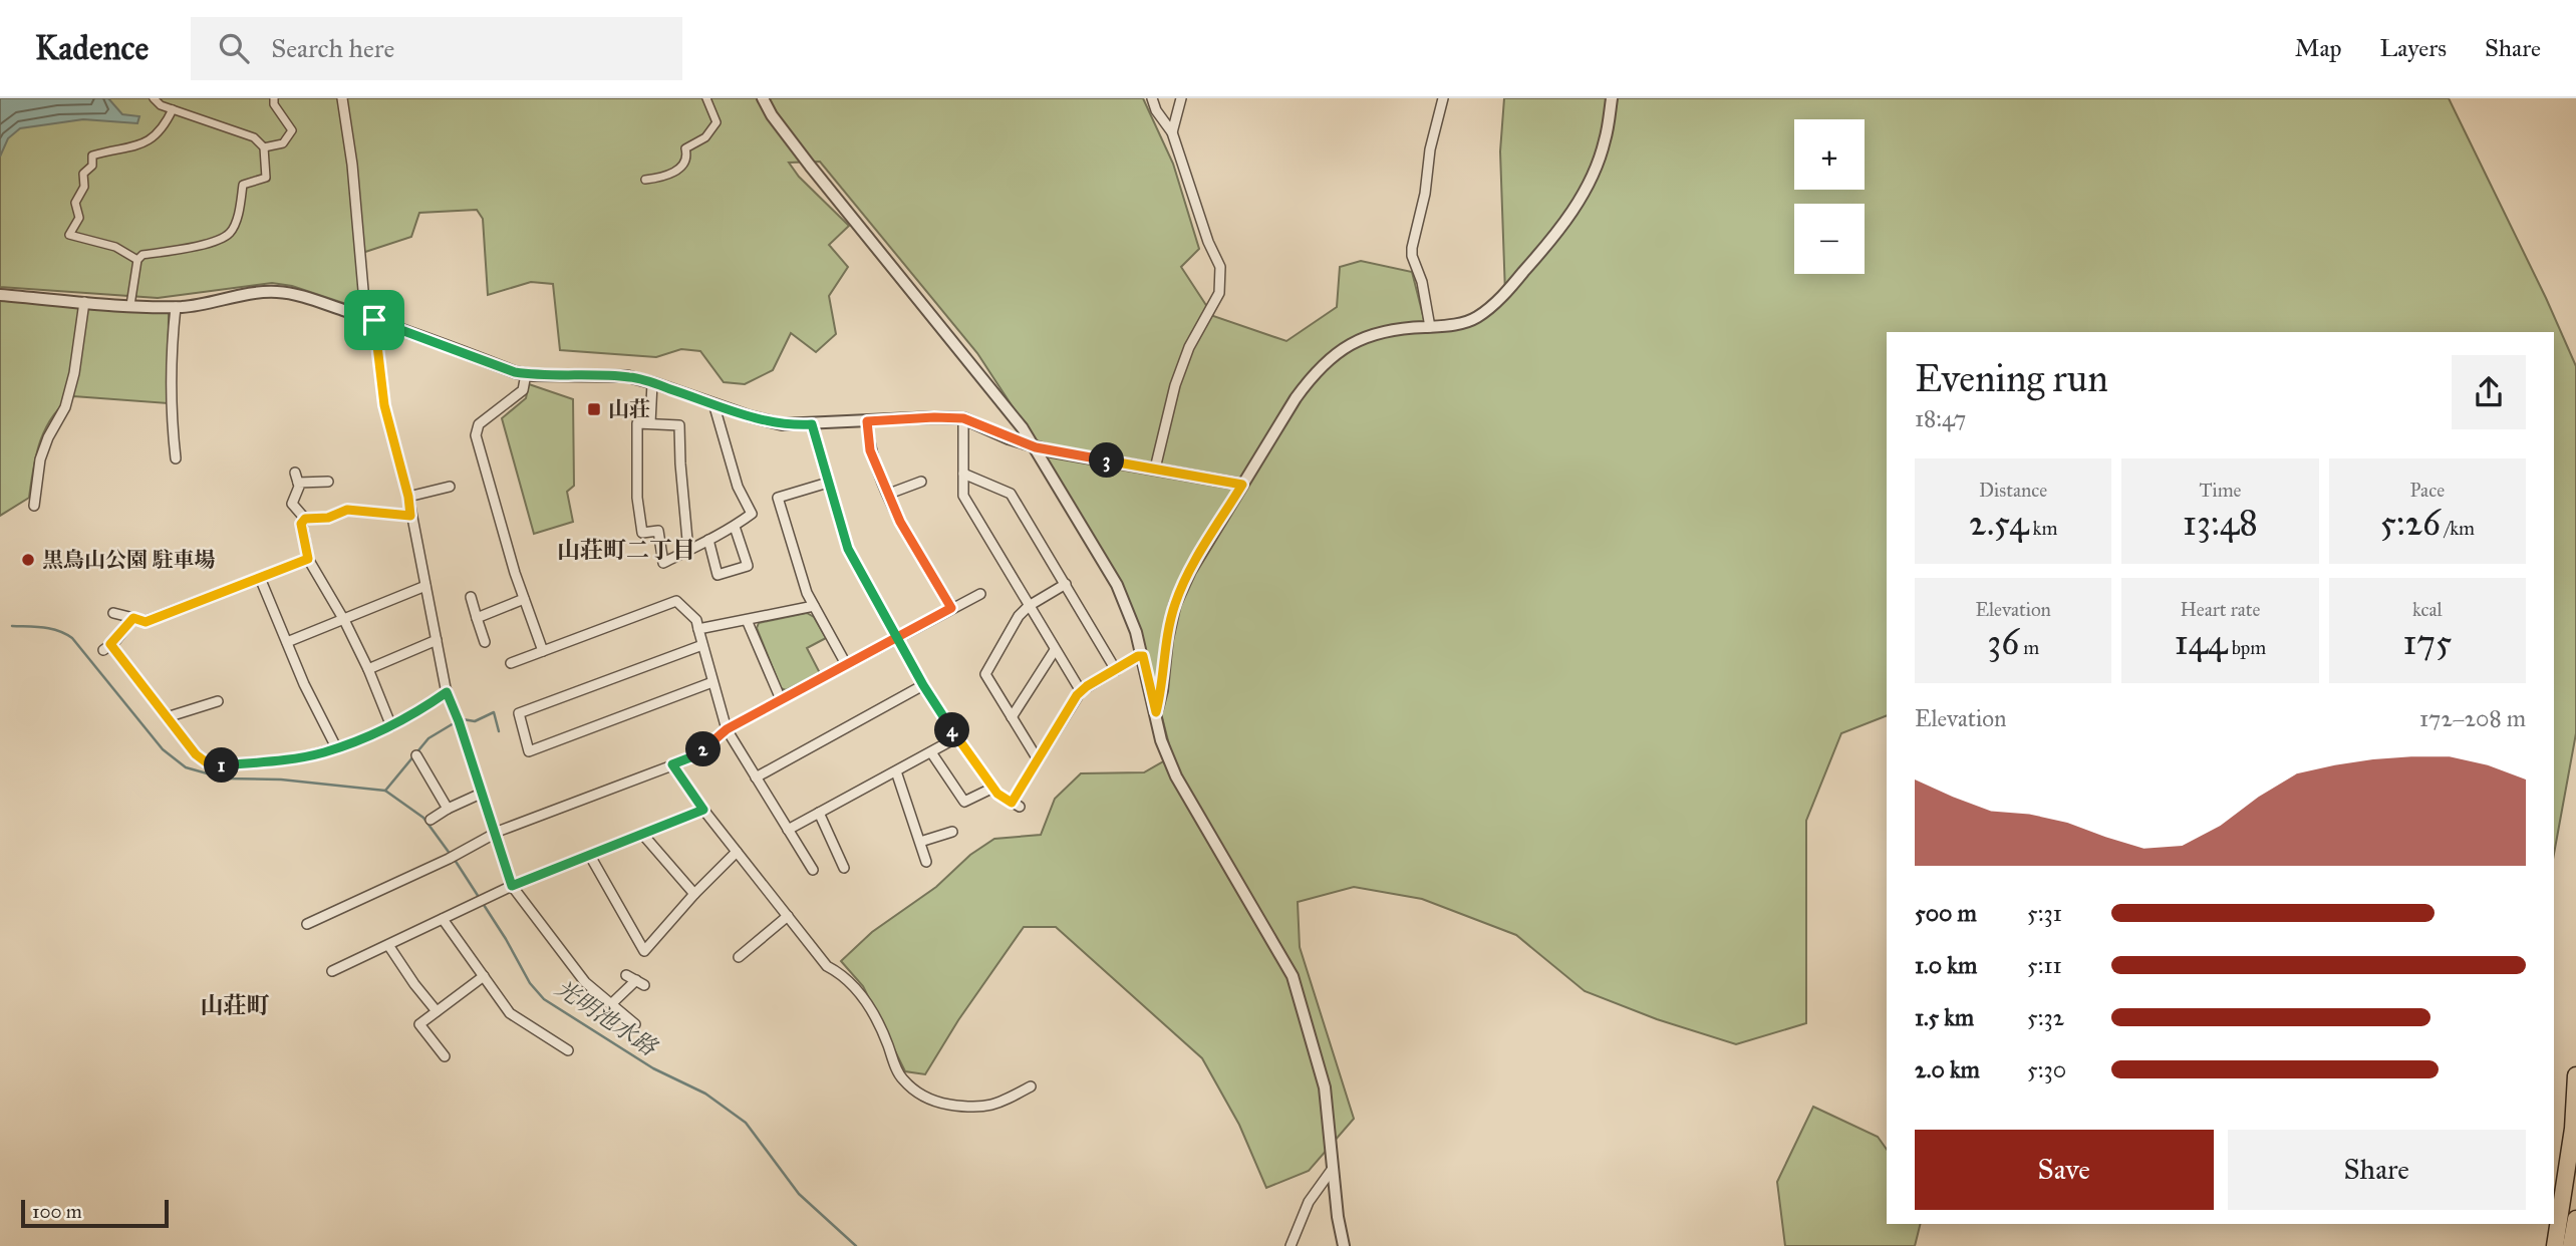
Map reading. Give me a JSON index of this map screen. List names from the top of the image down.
{
  "districts": ["山荘町二丁目", "山荘町"],
  "water": ["光明池水路"],
  "places": {
    "transit": ["山荘"],
    "other": ["黒鳥山公園 駐車場"]
  },
  "scale_bar": "100 m",
  "page": {
    "header": "Kadence",
    "search": "Search here",
    "nav": ["Map", "Layers", "Share"],
    "map_buttons": ["+", "−"],
    "heading": ["Evening run", "18:47"],
    "pins": [
      "3",
      "4",
      "2",
      "1"
    ],
    "stats": [
      ["Distance", "2.54 km"],
      ["Time", "13:48"],
      ["Pace", "5:26 /km"],
      ["Elevation", "36 m"],
      ["Heart rate", "144 bpm"],
      ["kcal", "175"]
    ],
    "chart": ["Elevation", "172–208 m"],
    "list": [
      {
        "name": "500 m",
        "note": "5:31"
      },
      {
        "name": "1.0 km",
        "note": "5:11"
      },
      {
        "name": "1.5 km",
        "note": "5:32"
      },
      {
        "name": "2.0 km",
        "note": "5:30"
      }
    ],
    "buttons": ["Save", "Share"],
    "scale": "100 m"
  }
}
